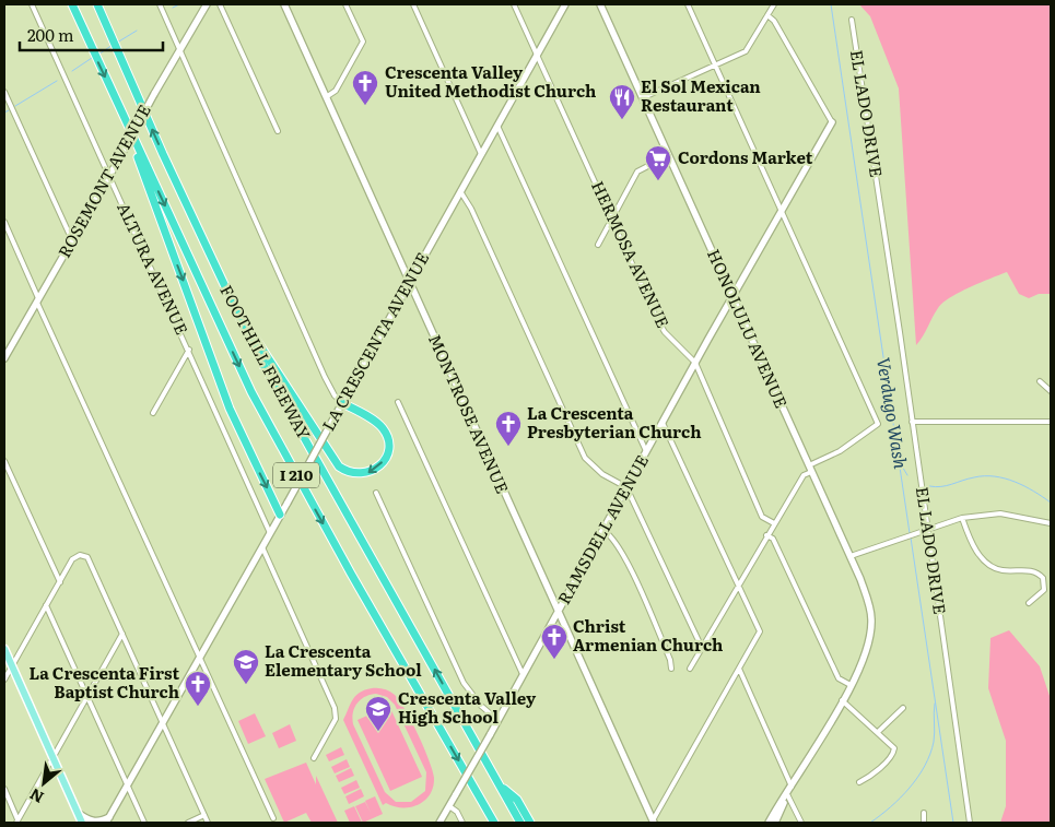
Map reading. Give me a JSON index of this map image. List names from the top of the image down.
{
  "streets": {
    "highway": ["FOOTHILL FREEWAY", "I 210"],
    "street": [
      "EL LADO DRIVE",
      "ROSEMONT AVENUE",
      "HERMOSA AVENUE",
      "ALTURA AVENUE",
      "HONOLULU AVENUE",
      "LA CRESCENTA AVENUE",
      "MONTROSE AVENUE",
      "RAMSDELL AVENUE"
    ]
  },
  "crossings": [
    ["ROSEMONT AVENUE", "ALTURA AVENUE"],
    ["HERMOSA AVENUE", "LA CRESCENTA AVENUE"],
    ["HERMOSA AVENUE", "RAMSDELL AVENUE"],
    ["ALTURA AVENUE", "LA CRESCENTA AVENUE"],
    ["HONOLULU AVENUE", "RAMSDELL AVENUE"],
    ["LA CRESCENTA AVENUE", "MONTROSE AVENUE"],
    ["MONTROSE AVENUE", "RAMSDELL AVENUE"]
  ],
  "water": ["Verdugo Wash"],
  "places": {
    "church": [
      "Crescenta Valley United Methodist Church",
      "La Crescenta Presbyterian Church",
      "Christ Armenian Church",
      "La Crescenta First Baptist Church"
    ],
    "restaurant": ["El Sol Mexican Restaurant"],
    "supermarket": ["Cordons Market"],
    "school or university": ["La Crescenta Elementary School", "Crescenta Valley High School"]
  },
  "scale_bar": "200 m",
  "north": "bottom left"
}
